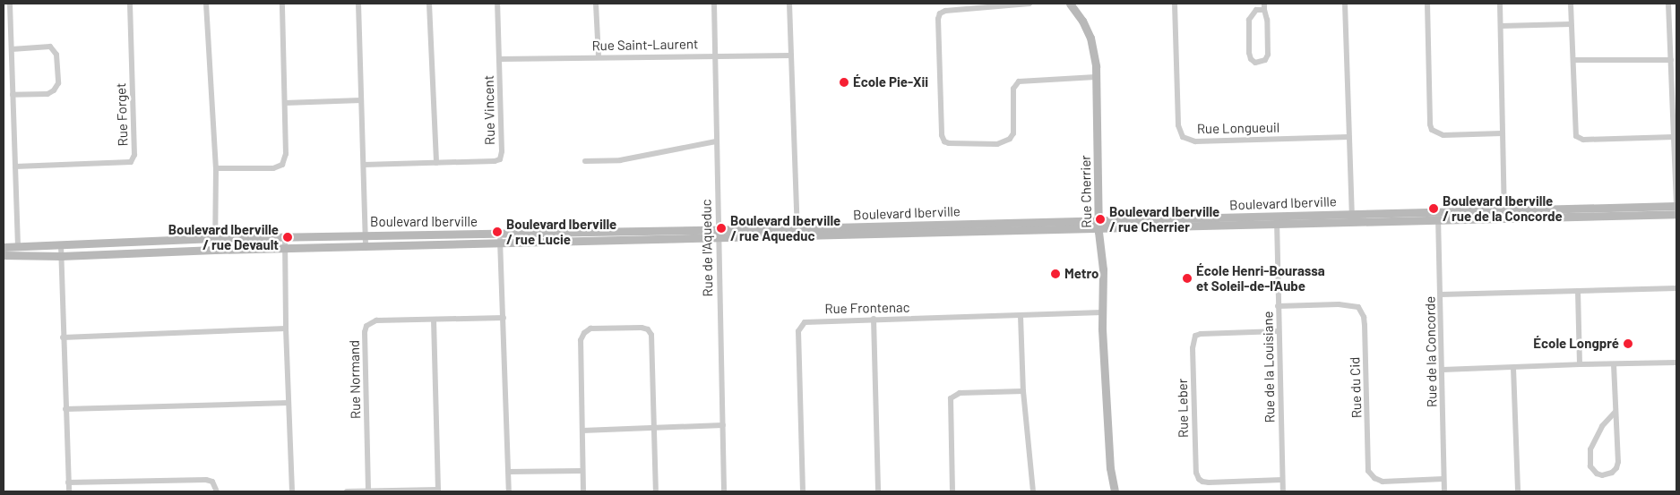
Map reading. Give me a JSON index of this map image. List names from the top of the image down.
{
  "streets": {
    "street": [
      "Rue Saint-Laurent",
      "Rue Vincent",
      "Rue Forget",
      "Rue Longueuil",
      "Rue Cherrier",
      "Boulevard Iberville",
      "Rue de l'Aqueduc",
      "Rue Frontenac",
      "Rue de la Concorde",
      "Rue de la Louisiane",
      "Rue Normand",
      "Rue du Cid",
      "Rue Leber"
    ]
  },
  "crossings": [
    ["Rue Saint-Laurent", "Rue Vincent"],
    ["Rue Saint-Laurent", "Rue de l'Aqueduc"],
    ["Rue Cherrier", "Boulevard Iberville"],
    ["Rue Cherrier", "Rue Frontenac"],
    ["Boulevard Iberville", "Rue de l'Aqueduc"],
    ["Boulevard Iberville", "Rue de la Concorde"],
    ["Boulevard Iberville", "Rue de la Louisiane"],
    ["Rue de la Concorde", "Rue du Cid"],
    ["Rue de la Louisiane", "Rue du Cid"],
    ["Rue de la Louisiane", "Rue Leber"]
  ],
  "places": [
    "École Pie-Xii",
    "Boulevard Iberville / rue de la Concorde",
    "Boulevard Iberville / rue Cherrier",
    "Boulevard Iberville / rue Aqueduc",
    "Boulevard Iberville / rue Lucie",
    "Boulevard Iberville / rue Devault",
    "Metro",
    "École Henri-Bourassa et Soleil-de-l'Aube",
    "École Longpré"
  ]
}
